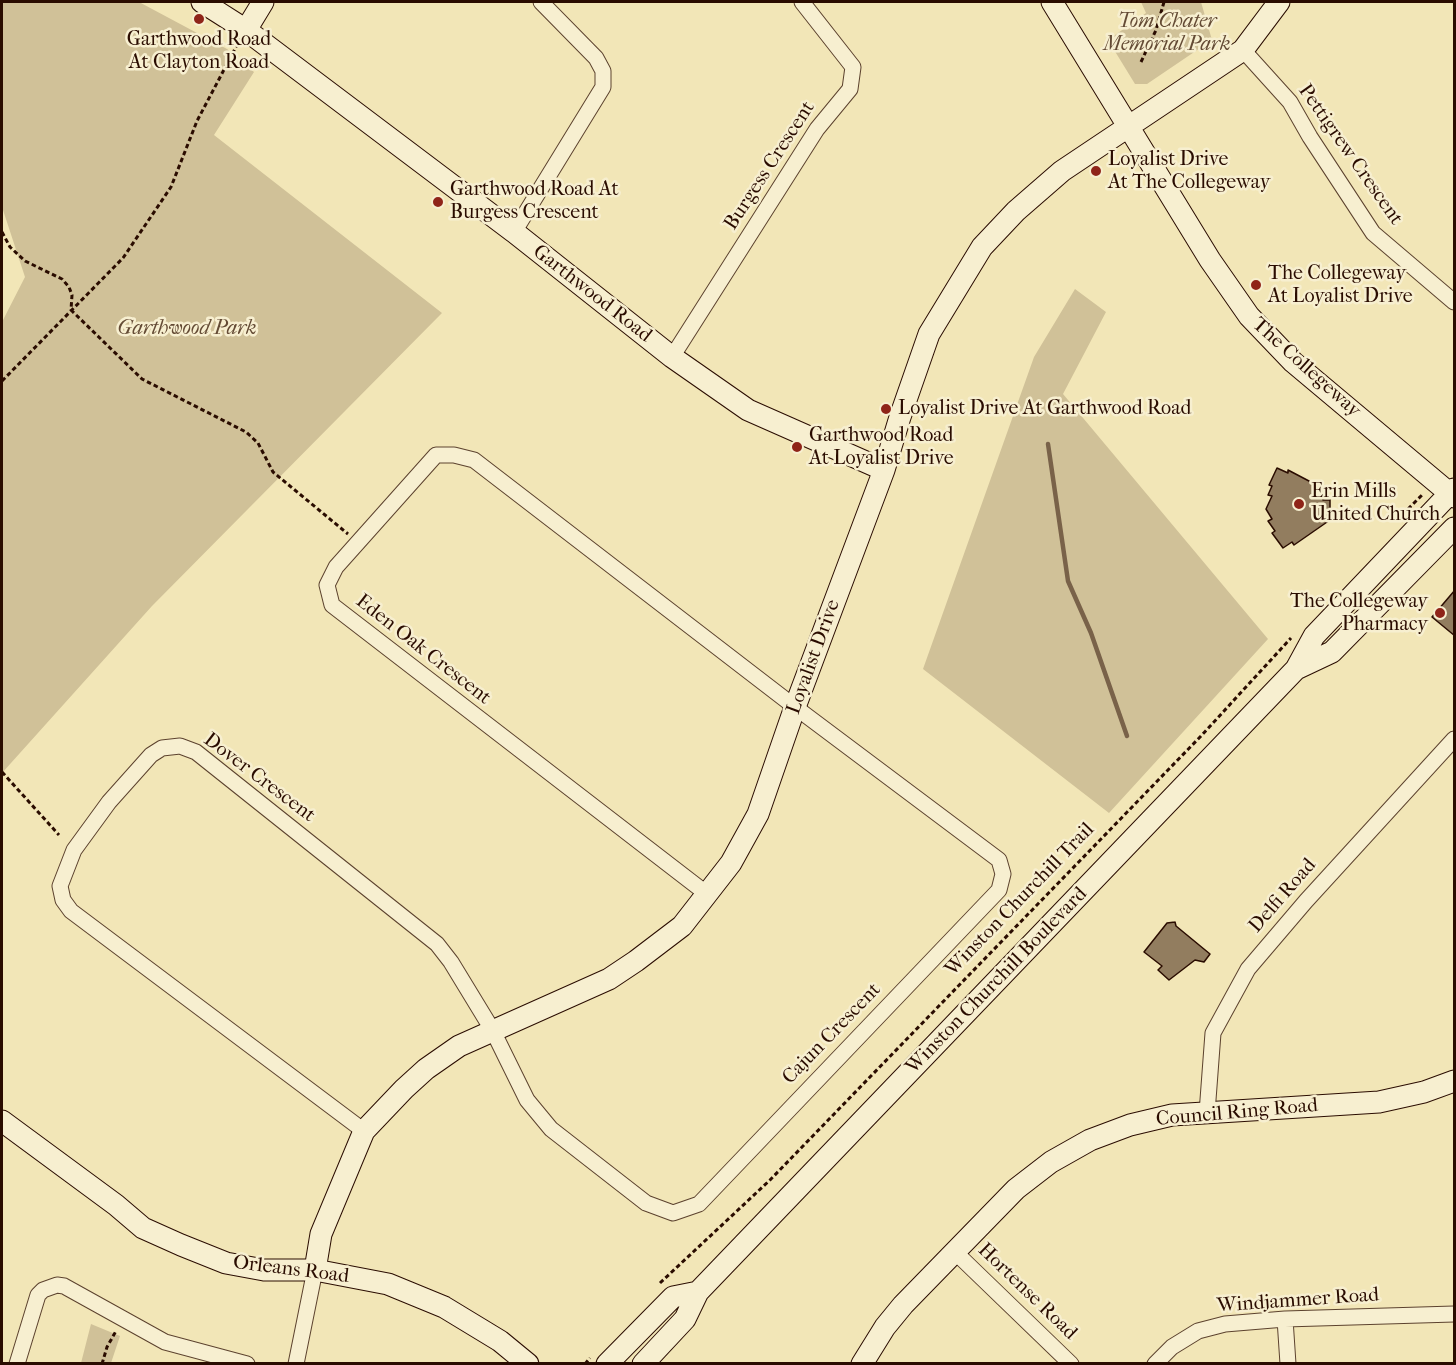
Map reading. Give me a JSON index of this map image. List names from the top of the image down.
{
  "streets": {
    "street": [
      "Pettigrew Crescent",
      "Burgess Crescent",
      "Garthwood Road",
      "The Collegeway",
      "Eden Oak Crescent",
      "Loyalist Drive",
      "Dover Crescent",
      "Delfi Road",
      "Winston Churchill Boulevard",
      "Cajun Crescent",
      "Council Ring Road",
      "Orleans Road",
      "Hortense Road",
      "Windjammer Road"
    ],
    "path": ["Winston Churchill Trail"]
  },
  "crossings": [
    ["Pettigrew Crescent", "Loyalist Drive"],
    ["Burgess Crescent", "Garthwood Road"],
    ["Garthwood Road", "Loyalist Drive"],
    ["The Collegeway", "Loyalist Drive"],
    ["The Collegeway", "Winston Churchill Boulevard"],
    ["Eden Oak Crescent", "Loyalist Drive"],
    ["Eden Oak Crescent", "Cajun Crescent"],
    ["Loyalist Drive", "Dover Crescent"],
    ["Loyalist Drive", "Cajun Crescent"],
    ["Loyalist Drive", "Orleans Road"],
    ["Dover Crescent", "Cajun Crescent"],
    ["Delfi Road", "Council Ring Road"],
    ["Council Ring Road", "Hortense Road"]
  ],
  "parks": ["Tom Chater Memorial Park", "Garthwood Park"],
  "places": [
    "Garthwood Road At Clayton Road",
    "Loyalist Drive At The Collegeway",
    "Garthwood Road At Burgess Crescent",
    "The Collegeway At Loyalist Drive",
    "Loyalist Drive At Garthwood Road",
    "Garthwood Road At Loyalist Drive",
    "Erin Mills United Church",
    "The Collegeway Pharmacy"
  ]
}
